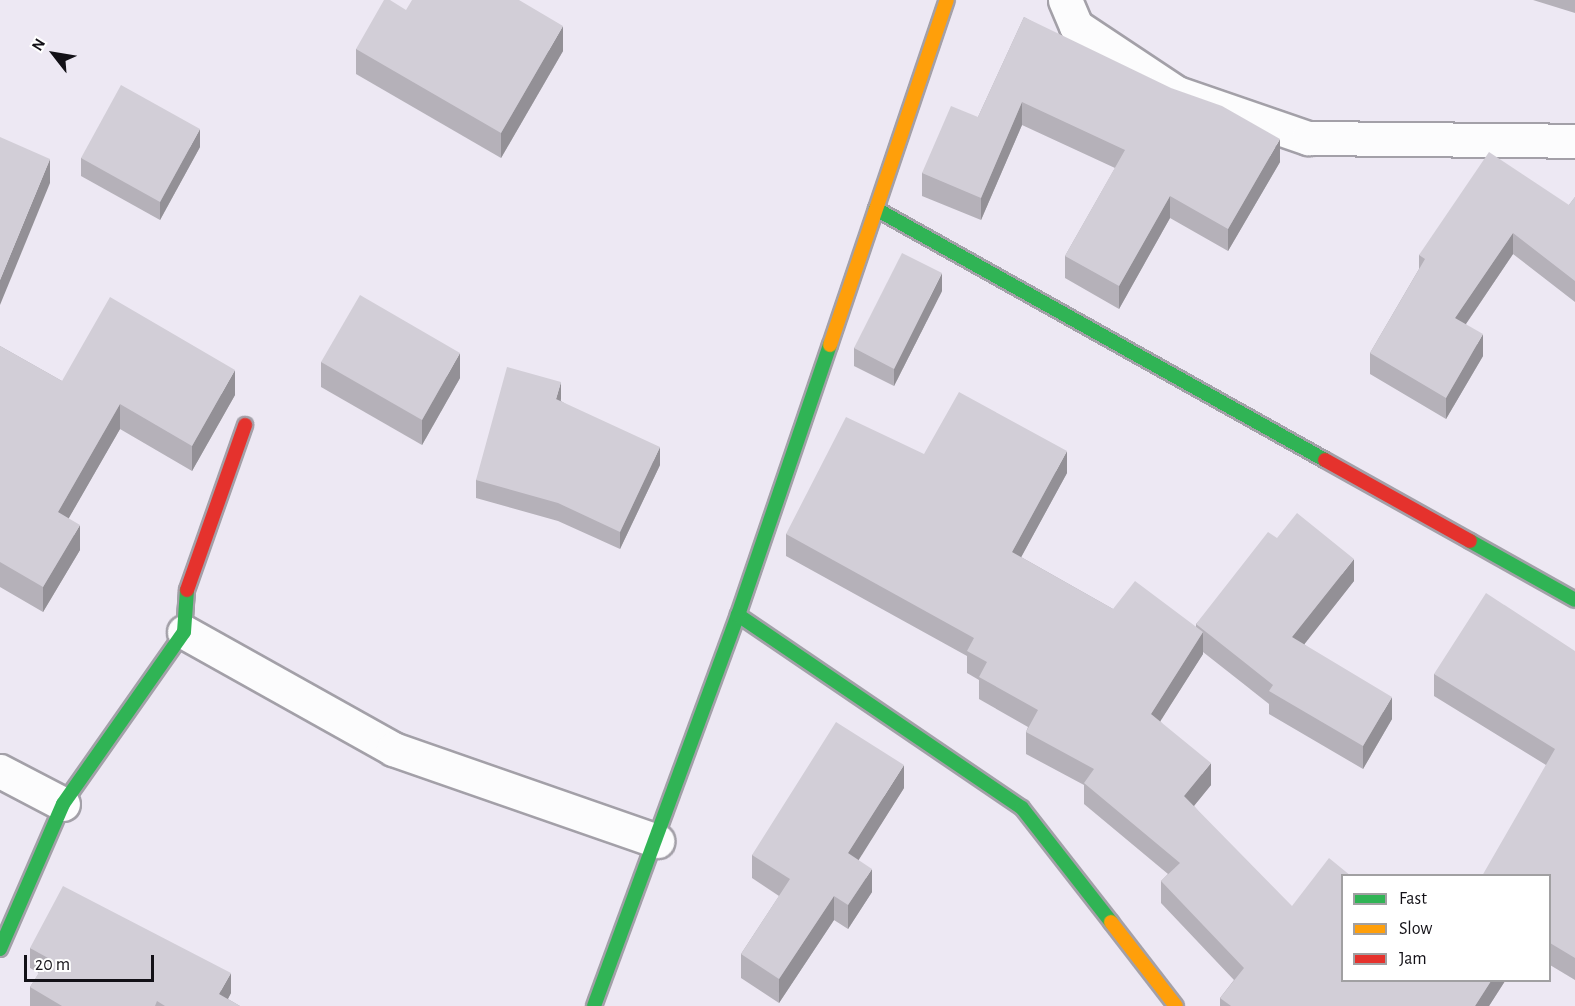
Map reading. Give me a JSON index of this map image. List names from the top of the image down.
{
  "legend": ["Fast", "Slow", "Jam"],
  "scale_bar": "20 m",
  "north": "top left"
}
